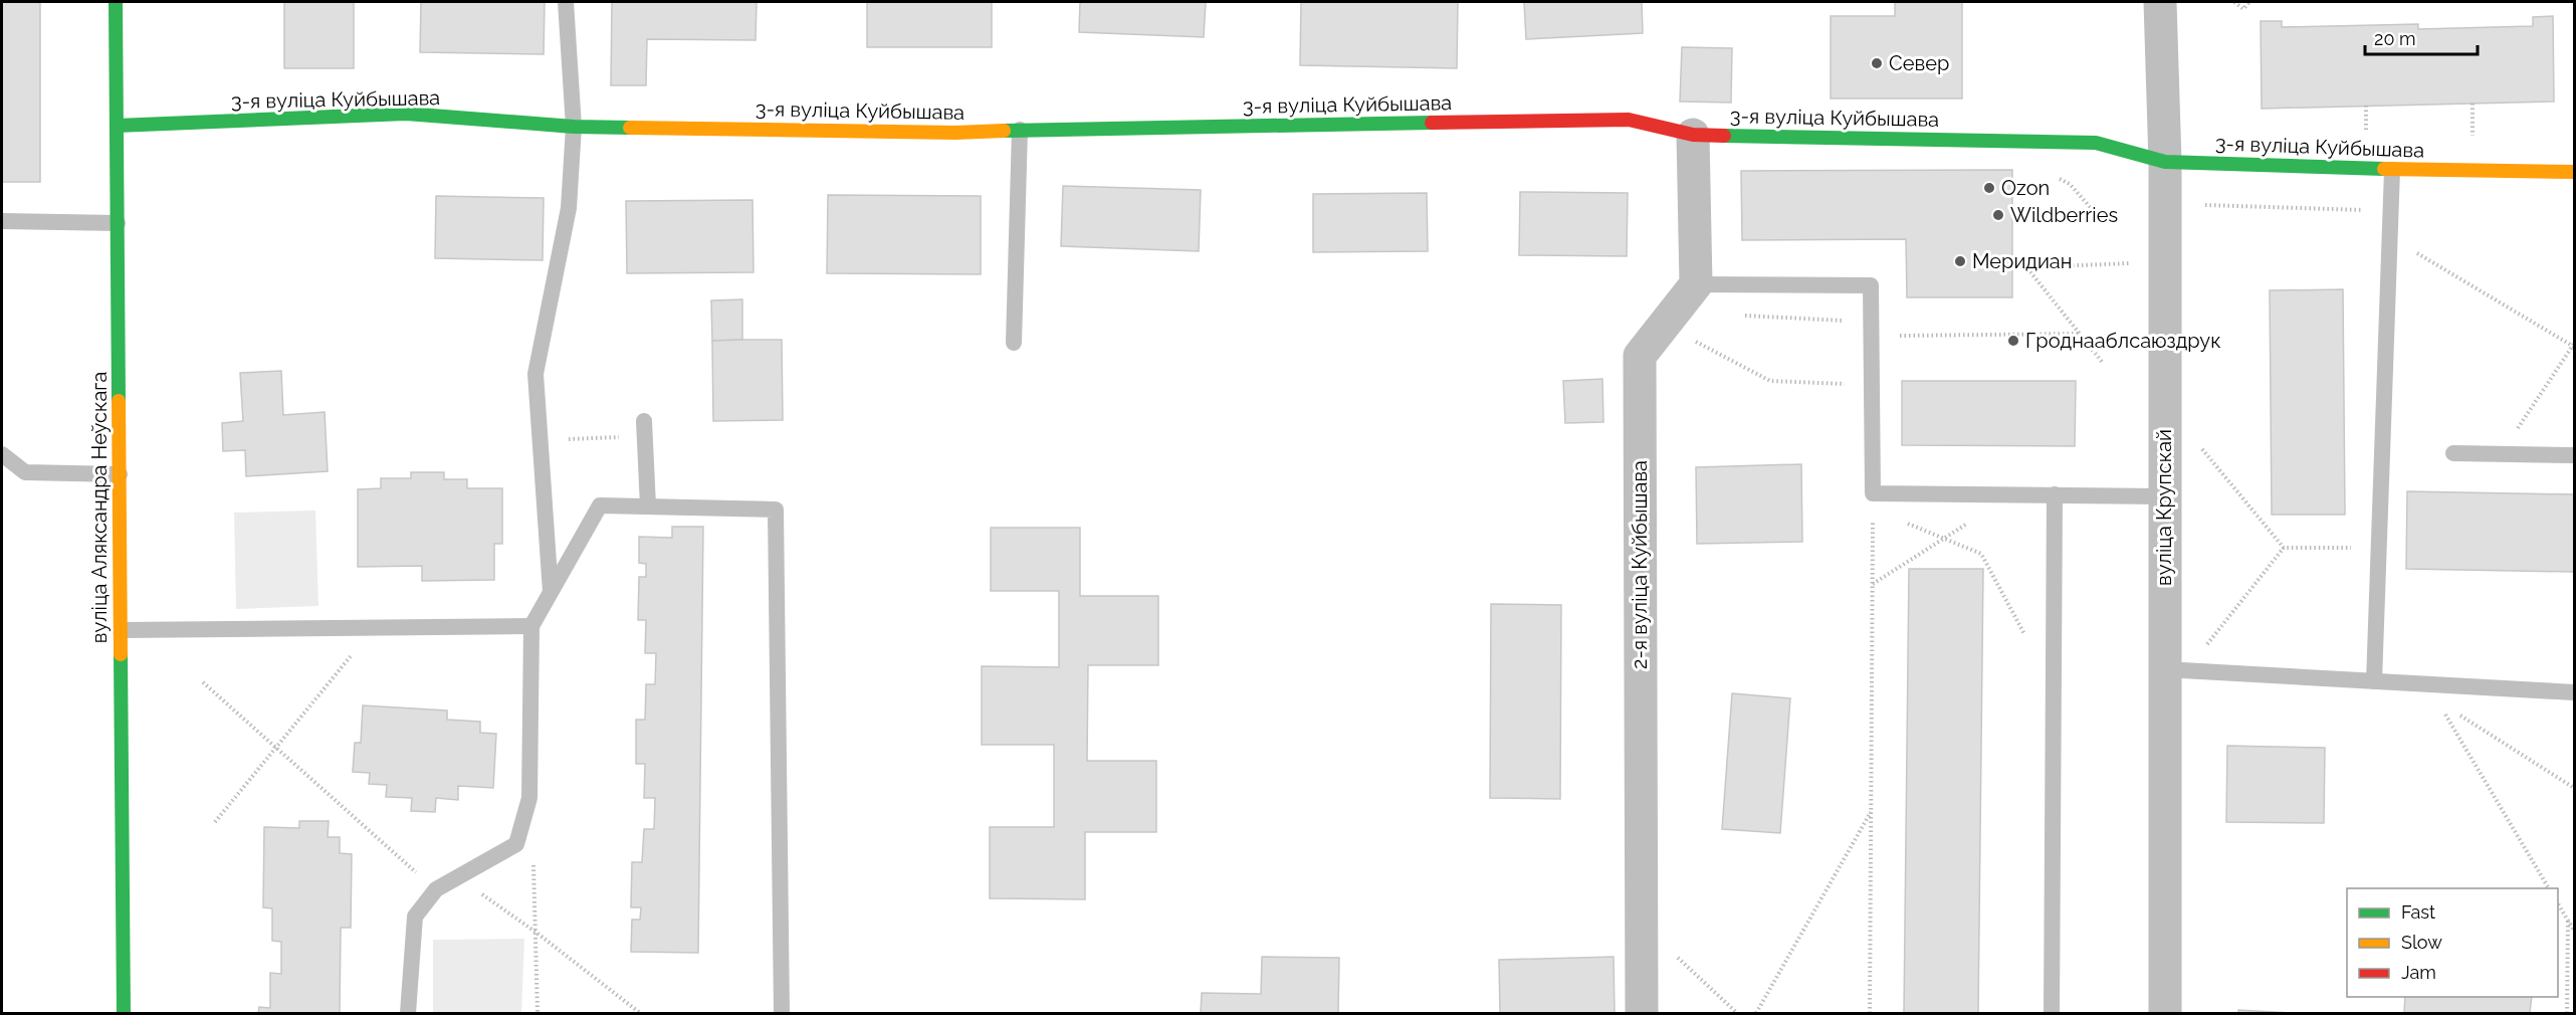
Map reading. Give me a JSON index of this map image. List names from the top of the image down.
{
  "streets": {
    "street": [
      "3-я вуліца Куйбышава",
      "вуліца Аляксандра Неўскага",
      "вуліца Крупскай",
      "2-я вуліца Куйбышава"
    ]
  },
  "crossings": [
    ["3-я вуліца Куйбышава", "вуліца Аляксандра Неўскага"],
    ["3-я вуліца Куйбышава", "вуліца Крупскай"]
  ],
  "places": [
    "Север",
    "Ozon",
    "Wildberries",
    "Меридиан",
    "Гроднааблсаюздрук"
  ],
  "legend": ["Fast", "Slow", "Jam"],
  "scale_bar": "20 m"
}
